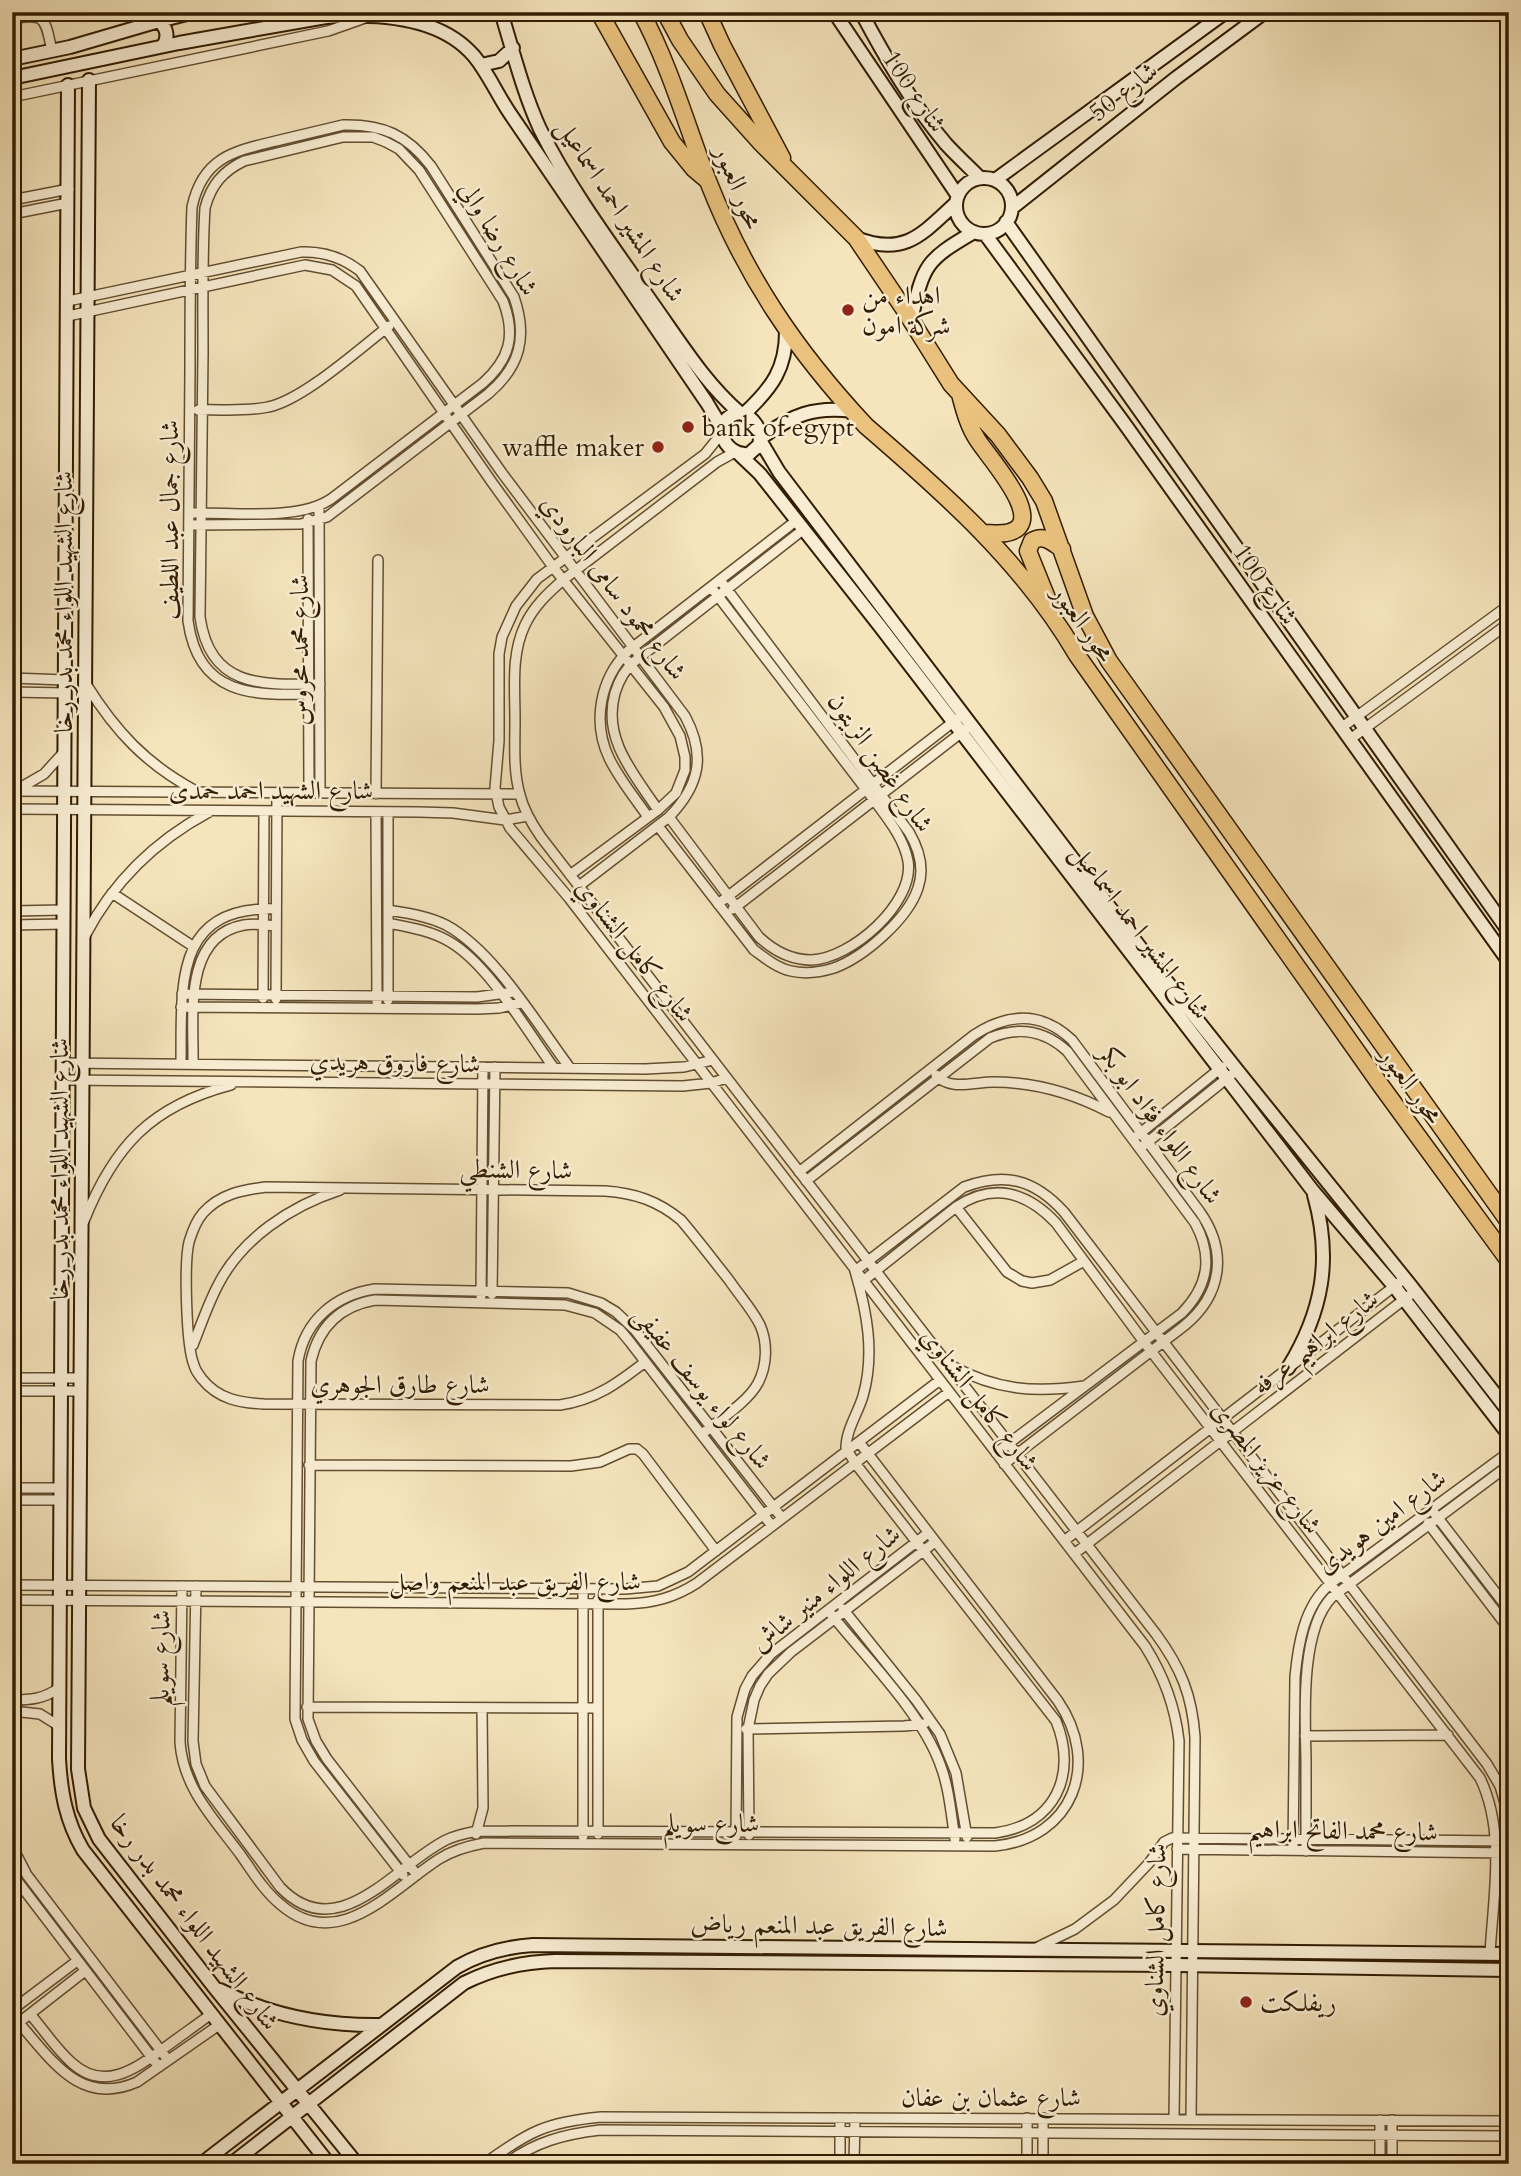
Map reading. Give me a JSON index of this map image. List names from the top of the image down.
{
  "streets": {
    "highway": ["محور العبور"],
    "street": [
      "شارع 100",
      "شارع 50",
      "شارع المشير احمد اسماعيل",
      "شارع رضا والي",
      "شارع جمال عبد اللطيف",
      "شارع محمود سامى البارودي",
      "شارع الشهيد اللواء محمد بدر رخا",
      "شارع محمد محروس",
      "شارع غصن الزيتون",
      "شارع الشهيد احمد حمدى",
      "شارع كامل الشناوي",
      "شارع فاروق هريدي",
      "شارع اللواء فؤاد ابو بكر",
      "شارع الشنطي",
      "شارع ابراهيم عرفه",
      "شارع طارق الجوهري",
      "شارع لواء يوسف عفيفى",
      "شارع عزيز المصرى",
      "شارع امين هويدى",
      "شارع الفريق عبد المنعم واصل",
      "شارع اللواء منير شاش",
      "شارع سويلم",
      "شارع محمد الفاتح ابراهيم",
      "شارع الفريق عبد المنعم رياض",
      "شارع عثمان بن عفان"
    ]
  },
  "crossings": [
    ["شارع 100", "شارع 50"],
    ["شارع المشير احمد اسماعيل", "شارع كامل الشناوي"],
    ["شارع المشير احمد اسماعيل", "شارع ابراهيم عرفه"],
    ["شارع رضا والي", "شارع جمال عبد اللطيف"],
    ["شارع رضا والي", "شارع محمود سامى البارودي"],
    ["شارع رضا والي", "شارع محمد محروس"],
    ["شارع جمال عبد اللطيف", "شارع محمود سامى البارودي"],
    ["شارع جمال عبد اللطيف", "شارع محمد محروس"],
    ["شارع محمود سامى البارودي", "شارع الشهيد اللواء محمد بدر رخا"],
    ["شارع محمود سامى البارودي", "شارع غصن الزيتون"],
    ["شارع محمود سامى البارودي", "شارع كامل الشناوي"],
    ["شارع الشهيد اللواء محمد بدر رخا", "شارع الشهيد احمد حمدى"],
    ["شارع الشهيد اللواء محمد بدر رخا", "شارع فاروق هريدي"],
    ["شارع الشهيد اللواء محمد بدر رخا", "شارع الفريق عبد المنعم واصل"],
    ["شارع الشهيد اللواء محمد بدر رخا", "شارع الفريق عبد المنعم رياض"],
    ["شارع محمد محروس", "شارع الشهيد احمد حمدى"],
    ["شارع الشهيد احمد حمدى", "شارع كامل الشناوي"],
    ["شارع كامل الشناوي", "شارع فاروق هريدي"],
    ["شارع كامل الشناوي", "شارع اللواء فؤاد ابو بكر"],
    ["شارع كامل الشناوي", "شارع ابراهيم عرفه"],
    ["شارع كامل الشناوي", "شارع عزيز المصرى"],
    ["شارع كامل الشناوي", "شارع الفريق عبد المنعم واصل"],
    ["شارع كامل الشناوي", "شارع محمد الفاتح ابراهيم"],
    ["شارع كامل الشناوي", "شارع الفريق عبد المنعم رياض"],
    ["شارع كامل الشناوي", "شارع عثمان بن عفان"],
    ["شارع اللواء فؤاد ابو بكر", "شارع عزيز المصرى"],
    ["شارع الشنطي", "شارع طارق الجوهري"],
    ["شارع الشنطي", "شارع لواء يوسف عفيفى"],
    ["شارع ابراهيم عرفه", "شارع عزيز المصرى"],
    ["شارع طارق الجوهري", "شارع لواء يوسف عفيفى"],
    ["شارع لواء يوسف عفيفى", "شارع الفريق عبد المنعم واصل"],
    ["شارع لواء يوسف عفيفى", "شارع سويلم"],
    ["شارع عزيز المصرى", "شارع امين هويدى"],
    ["شارع عزيز المصرى", "شارع محمد الفاتح ابراهيم"],
    ["شارع عزيز المصرى", "شارع الفريق عبد المنعم رياض"],
    ["شارع امين هويدى", "شارع محمد الفاتح ابراهيم"],
    ["شارع الفريق عبد المنعم واصل", "شارع سويلم"],
    ["شارع اللواء منير شاش", "شارع سويلم"]
  ],
  "places": [
    "اهداء من شركة امون",
    "bank of egypt",
    "waffle maker",
    "ريفلكت"
  ]
}
